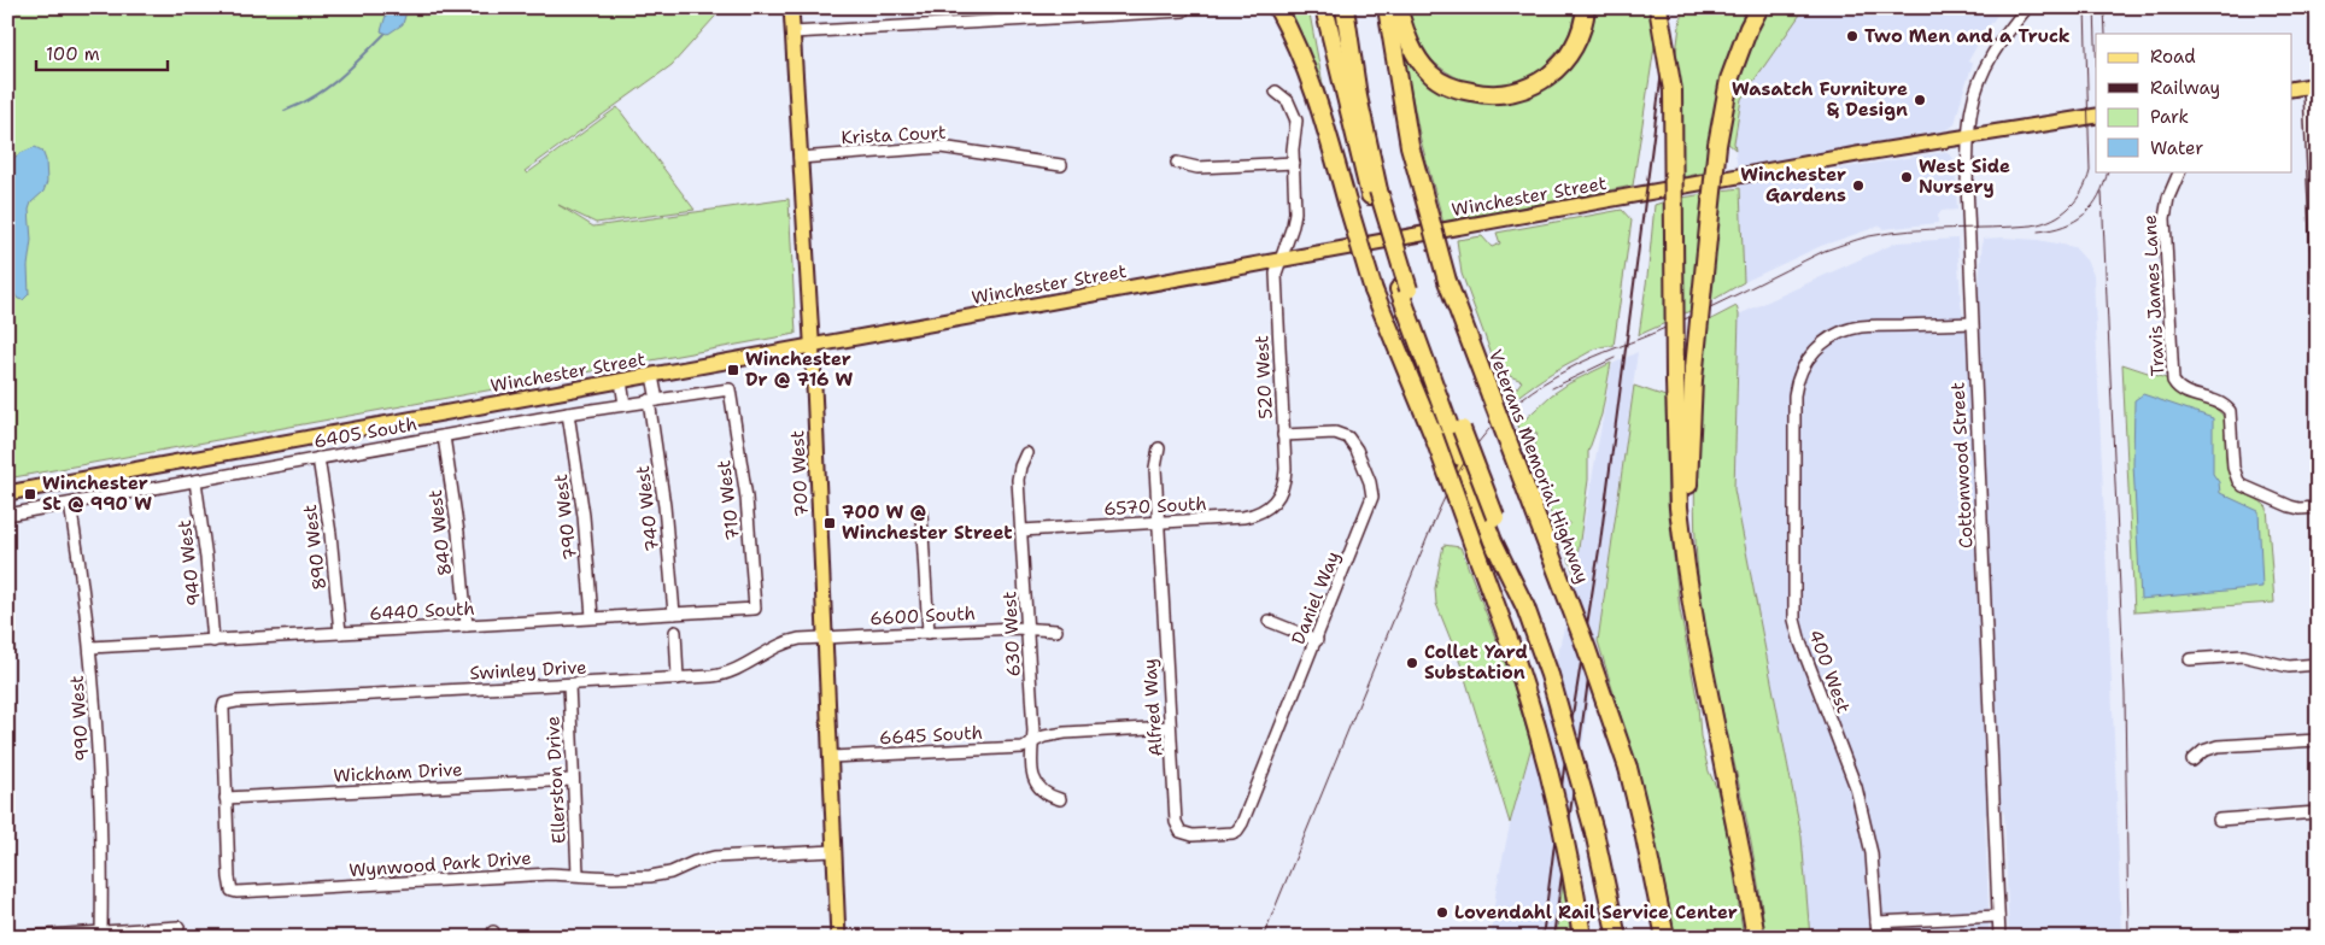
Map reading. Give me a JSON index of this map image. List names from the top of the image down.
{
  "streets": {
    "highway": ["Veterans Memorial Highway"],
    "main road": ["Winchester Street", "700 West"],
    "street": [
      "Krista Court",
      "Travis James Lane",
      "520 West",
      "6405 South",
      "Cottonwood Street",
      "710 West",
      "6570 South",
      "740 West",
      "790 West",
      "840 West",
      "890 West",
      "940 West",
      "Daniel Way",
      "6440 South",
      "6600 South",
      "630 West",
      "Swinley Drive",
      "400 West",
      "Alfred Way",
      "990 West",
      "6645 South",
      "Wickham Drive",
      "Ellerston Drive",
      "Wynwood Park Drive"
    ]
  },
  "crossings": [
    ["Krista Court", "700 West"],
    ["Winchester Street", "520 West"],
    ["Winchester Street", "Cottonwood Street"],
    ["Winchester Street", "700 West"],
    ["Winchester Street", "740 West"],
    ["520 West", "6570 South"],
    ["520 West", "Daniel Way"],
    ["6405 South", "710 West"],
    ["6405 South", "740 West"],
    ["6405 South", "790 West"],
    ["6405 South", "840 West"],
    ["6405 South", "890 West"],
    ["6405 South", "940 West"],
    ["6405 South", "990 West"],
    ["Cottonwood Street", "400 West"],
    ["700 West", "6600 South"],
    ["700 West", "Swinley Drive"],
    ["700 West", "6645 South"],
    ["700 West", "Wynwood Park Drive"],
    ["710 West", "6440 South"],
    ["6570 South", "630 West"],
    ["6570 South", "Alfred Way"],
    ["740 West", "6440 South"],
    ["790 West", "6440 South"],
    ["840 West", "6440 South"],
    ["890 West", "6440 South"],
    ["940 West", "6440 South"],
    ["Daniel Way", "Alfred Way"],
    ["6440 South", "990 West"],
    ["6600 South", "630 West"],
    ["6600 South", "Swinley Drive"],
    ["630 West", "6645 South"],
    ["Swinley Drive", "Ellerston Drive"],
    ["Swinley Drive", "Wynwood Park Drive"],
    ["Alfred Way", "6645 South"],
    ["Wickham Drive", "Ellerston Drive"],
    ["Wickham Drive", "Wynwood Park Drive"],
    ["Ellerston Drive", "Wynwood Park Drive"]
  ],
  "places": {
    "other": [
      "Two Men and a Truck",
      "Wasatch Furniture & Design",
      "West Side Nursery",
      "Winchester Gardens",
      "Collet Yard Substation",
      "Lovendahl Rail Service Center"
    ],
    "transit": ["Winchester Dr @ 716 W", "Winchester St @ 990 W", "700 W @ Winchester Street"]
  },
  "legend": [
    "Road",
    "Railway",
    "Park",
    "Water"
  ],
  "scale_bar": "100 m"
}
